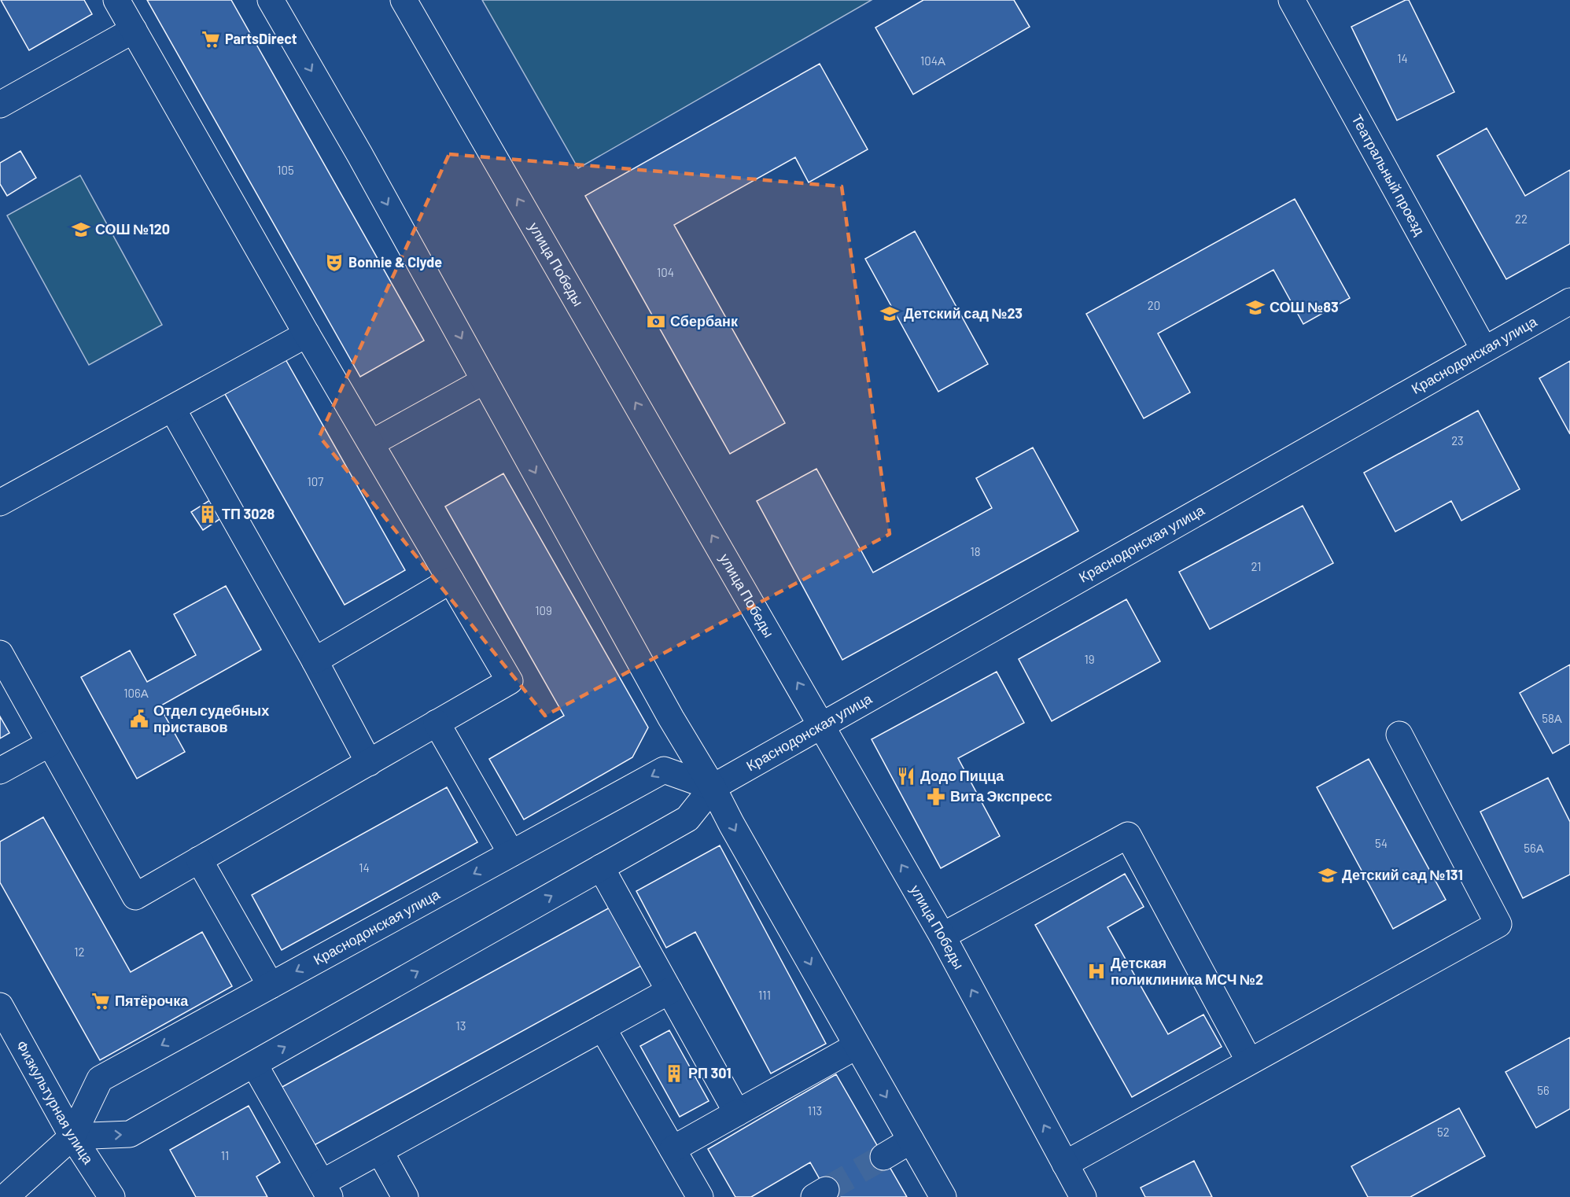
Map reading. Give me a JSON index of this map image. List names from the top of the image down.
{
  "streets": {
    "street": [
      "Театральный проезд",
      "улица Победы",
      "Краснодонская улица",
      "Физкультурная улица"
    ]
  },
  "crossings": [
    ["Театральный проезд", "Краснодонская улица"],
    ["улица Победы", "Краснодонская улица"],
    ["Краснодонская улица", "Физкультурная улица"]
  ],
  "places": {
    "supermarket": ["PartsDirect", "Пятёрочка"],
    "school or university": [
      "СОШ №120",
      "СОШ №83",
      "Детский сад №23",
      "Детский сад №131"
    ],
    "theatre": ["Bonnie & Clyde"],
    "bank": ["Сбербанк"],
    "building": ["ТП 3028", "РП 301"],
    "public building": ["Отдел судебных приставов"],
    "restaurant": ["Додо Пицца"],
    "pharmacy": ["Вита Экспресс"],
    "hospital": ["Детская поликлиника МСЧ №2"]
  },
  "house_numbers": [
    "14",
    "104А",
    "105",
    "22",
    "104",
    "20",
    "23",
    "107",
    "18",
    "21",
    "109",
    "19",
    "106А",
    "58А",
    "54",
    "56А",
    "14",
    "12",
    "111",
    "13",
    "56",
    "113",
    "52",
    "11"
  ]
}
